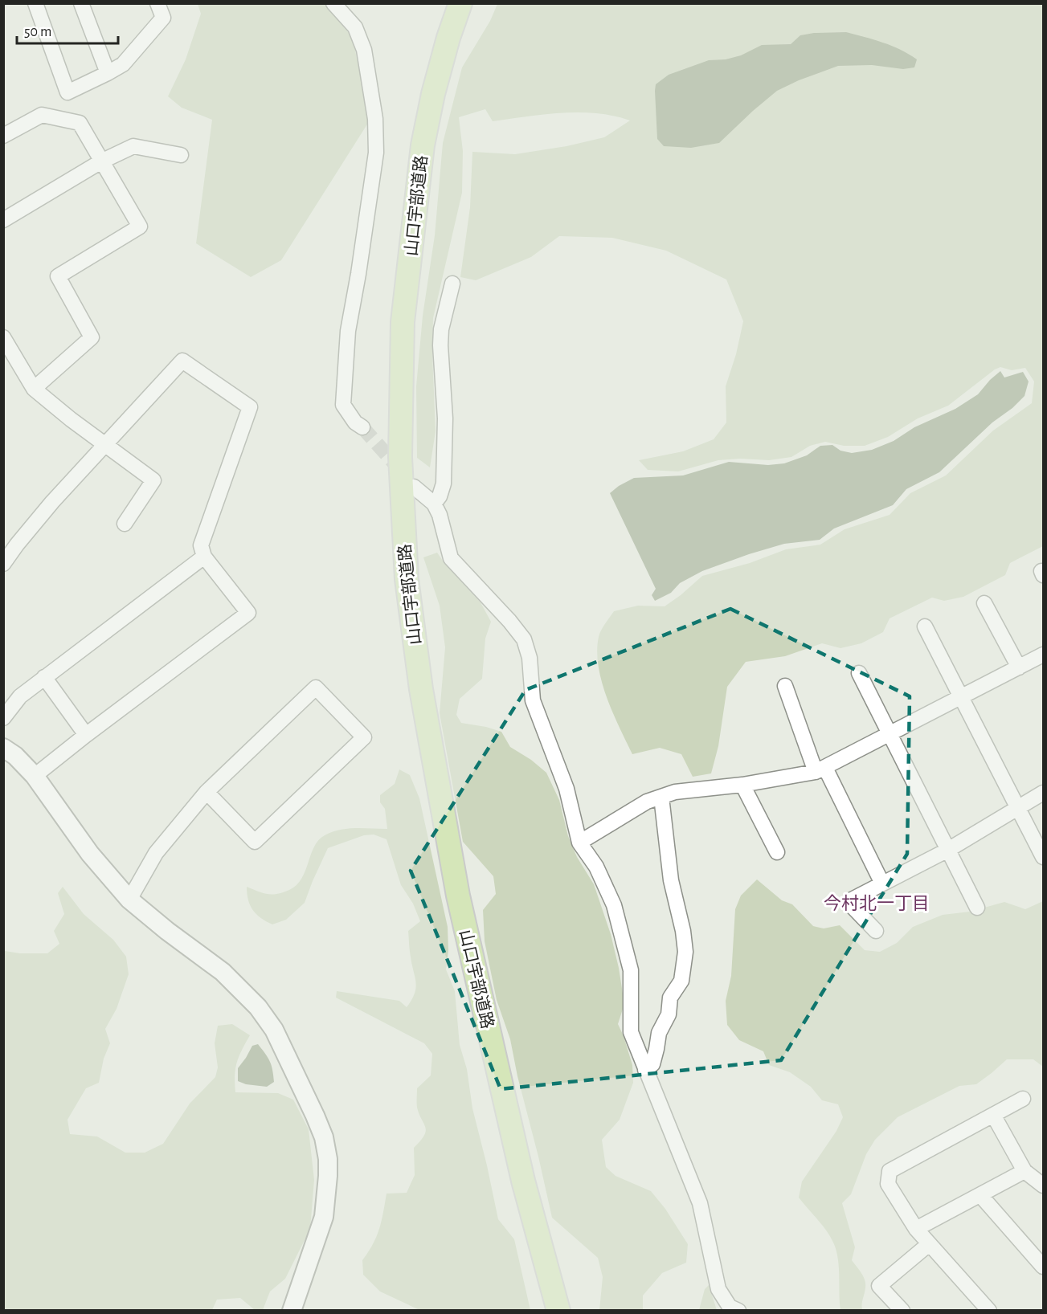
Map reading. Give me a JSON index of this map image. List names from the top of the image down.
{
  "streets": {
    "main road": ["山口宇部道路"]
  },
  "districts": ["今村北一丁目"],
  "scale_bar": "50 m"
}
